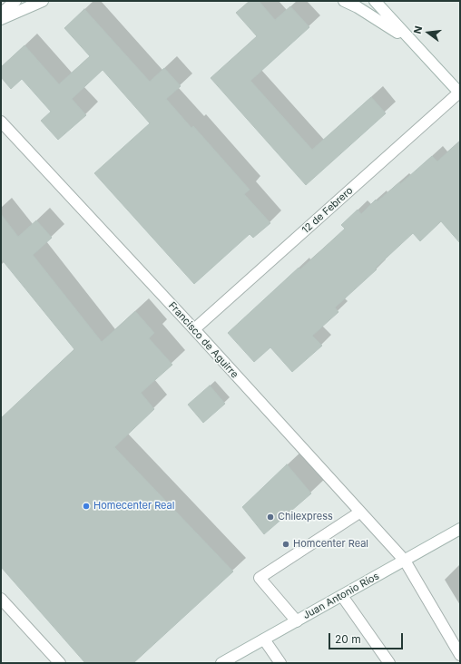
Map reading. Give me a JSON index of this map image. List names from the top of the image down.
{
  "streets": {
    "street": ["12 de Febrero", "Francisco de Aguirre", "Juan Antonio Ríos"]
  },
  "crossings": [
    ["12 de Febrero", "Francisco de Aguirre"],
    ["Francisco de Aguirre", "Juan Antonio Ríos"]
  ],
  "places": ["Homecenter Real", "Chilexpress", "Homcenter Real"],
  "scale_bar": "20 m",
  "north": "left"
}
